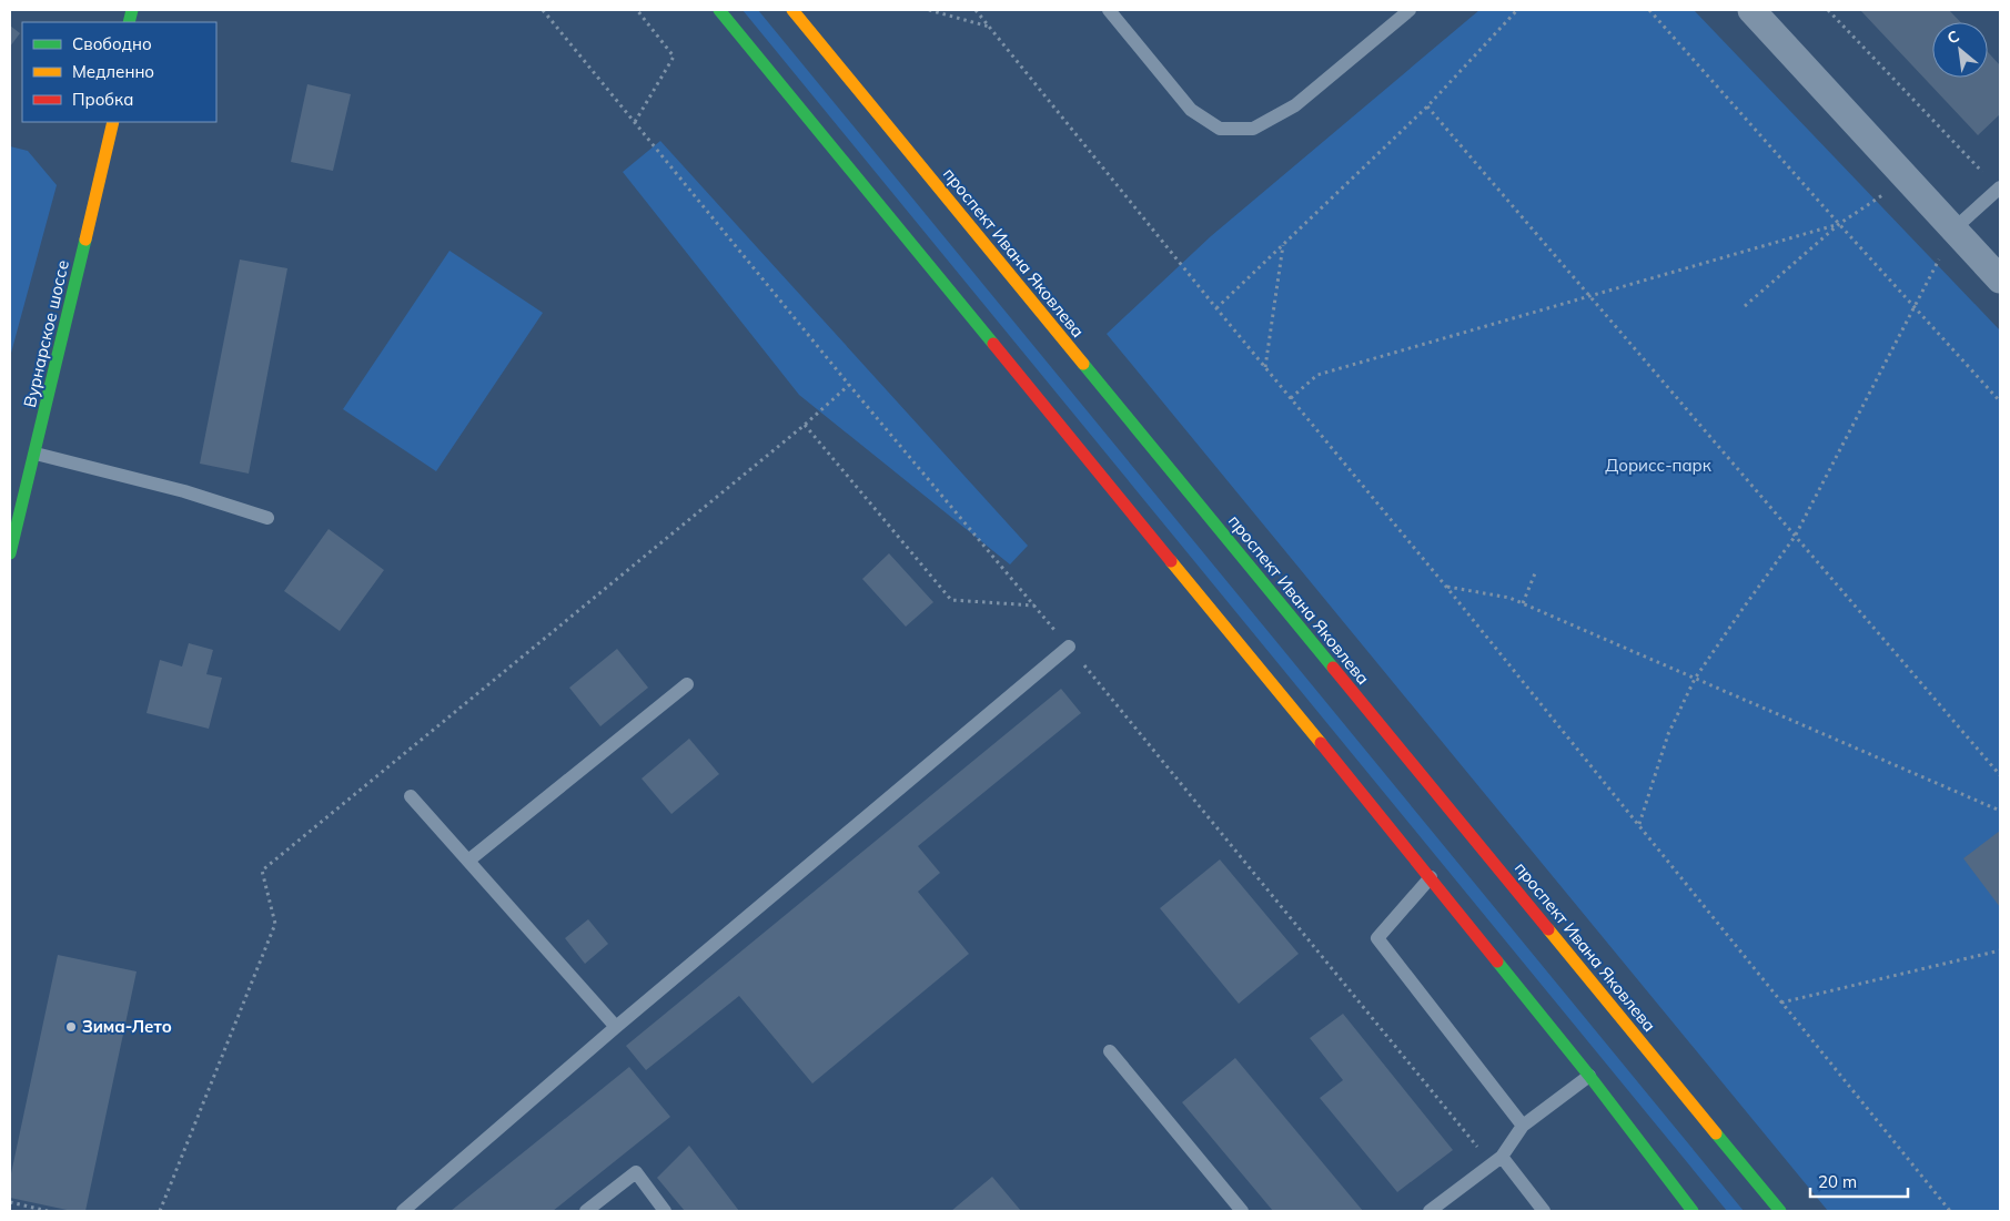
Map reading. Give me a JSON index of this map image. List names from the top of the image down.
{
  "streets": {
    "main road": ["проспект Ивана Яковлева", "Вурнарское шоссе"]
  },
  "parks": ["Дорисс-парк"],
  "places": ["Зима-Лето"],
  "legend": ["Свободно", "Медленно", "Пробка"],
  "scale_bar": "20 m",
  "north": "top left"
}
